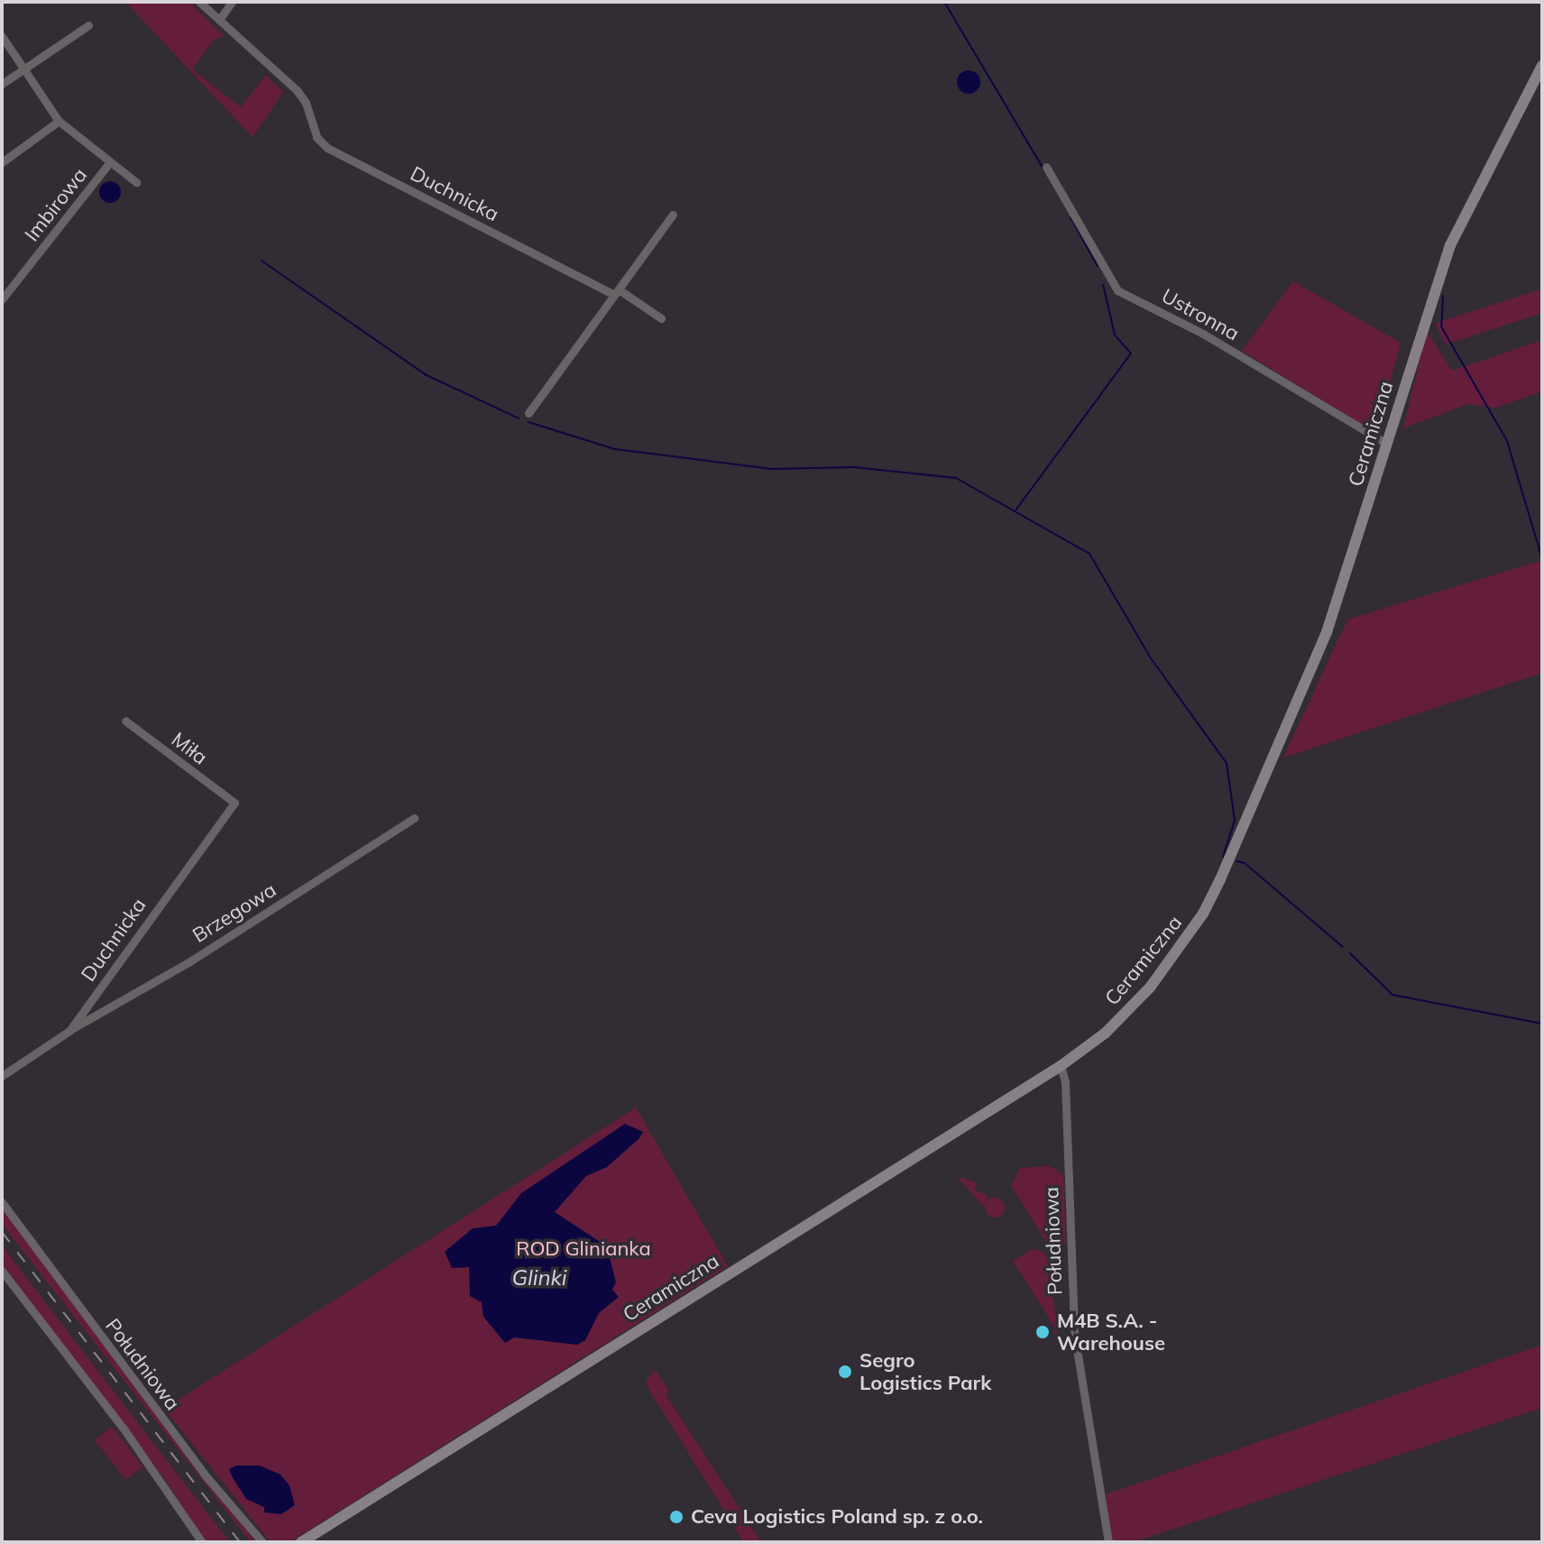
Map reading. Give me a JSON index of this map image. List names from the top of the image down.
{
  "streets": {
    "main road": ["Ceramiczna"],
    "street": [
      "Duchnicka",
      "Imbirowa",
      "Ustronna",
      "Miła",
      "Brzegowa",
      "Południowa"
    ]
  },
  "crossings": [
    ["Duchnicka", "Miła"],
    ["Duchnicka", "Brzegowa"],
    ["Ustronna", "Ceramiczna"],
    ["Ceramiczna", "Południowa"]
  ],
  "water": ["Glinki"],
  "parks": ["ROD Glinianka"],
  "places": ["M4B S.A. - Warehouse", "Segro Logistics Park", "Ceva Logistics Poland sp. z o.o."]
}
